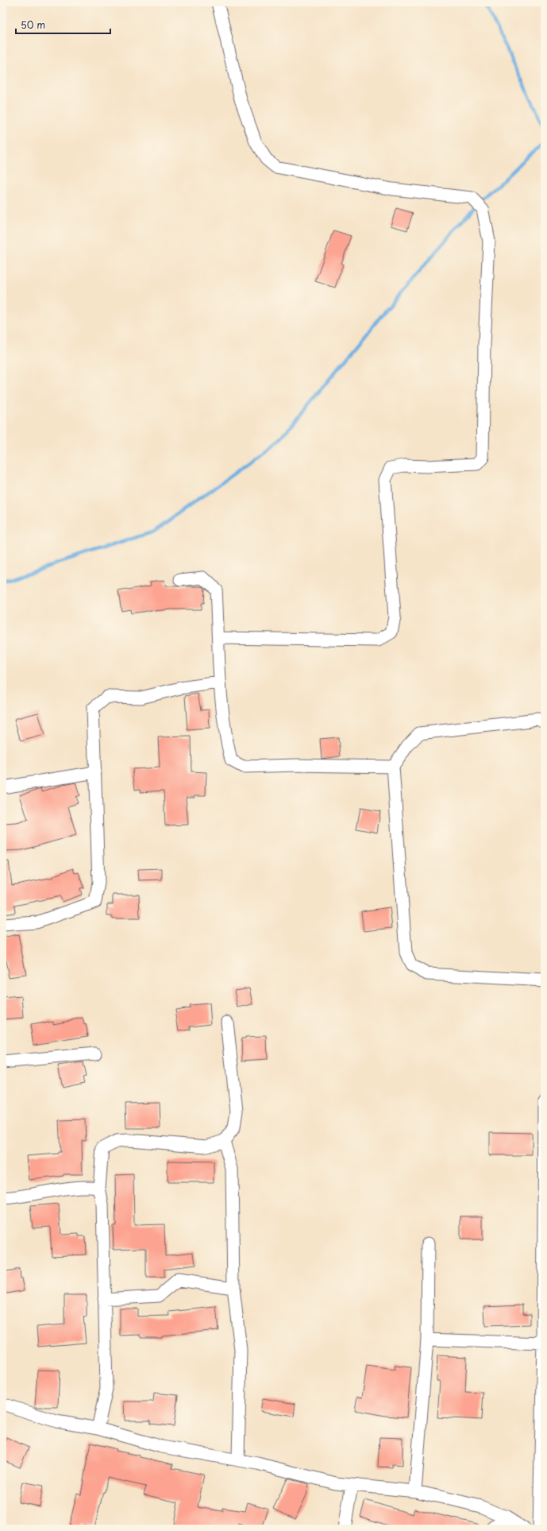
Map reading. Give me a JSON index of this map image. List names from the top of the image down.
{
  "scale_bar": "50 m"
}
